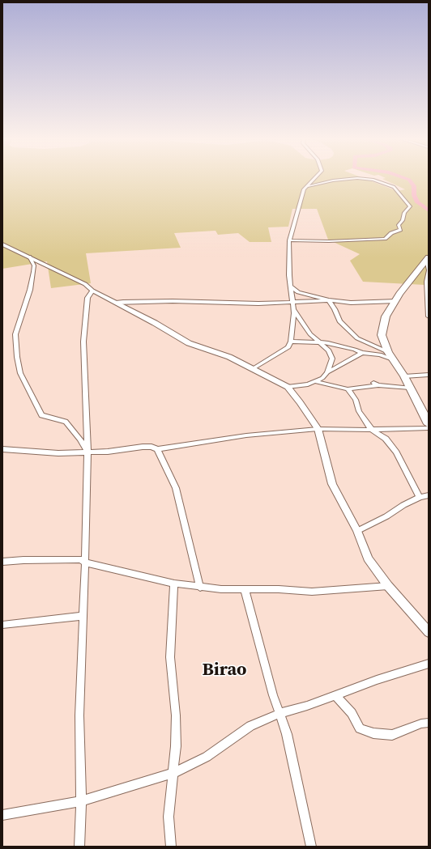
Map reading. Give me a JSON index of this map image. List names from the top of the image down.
{
  "districts": ["Birao"]
}
